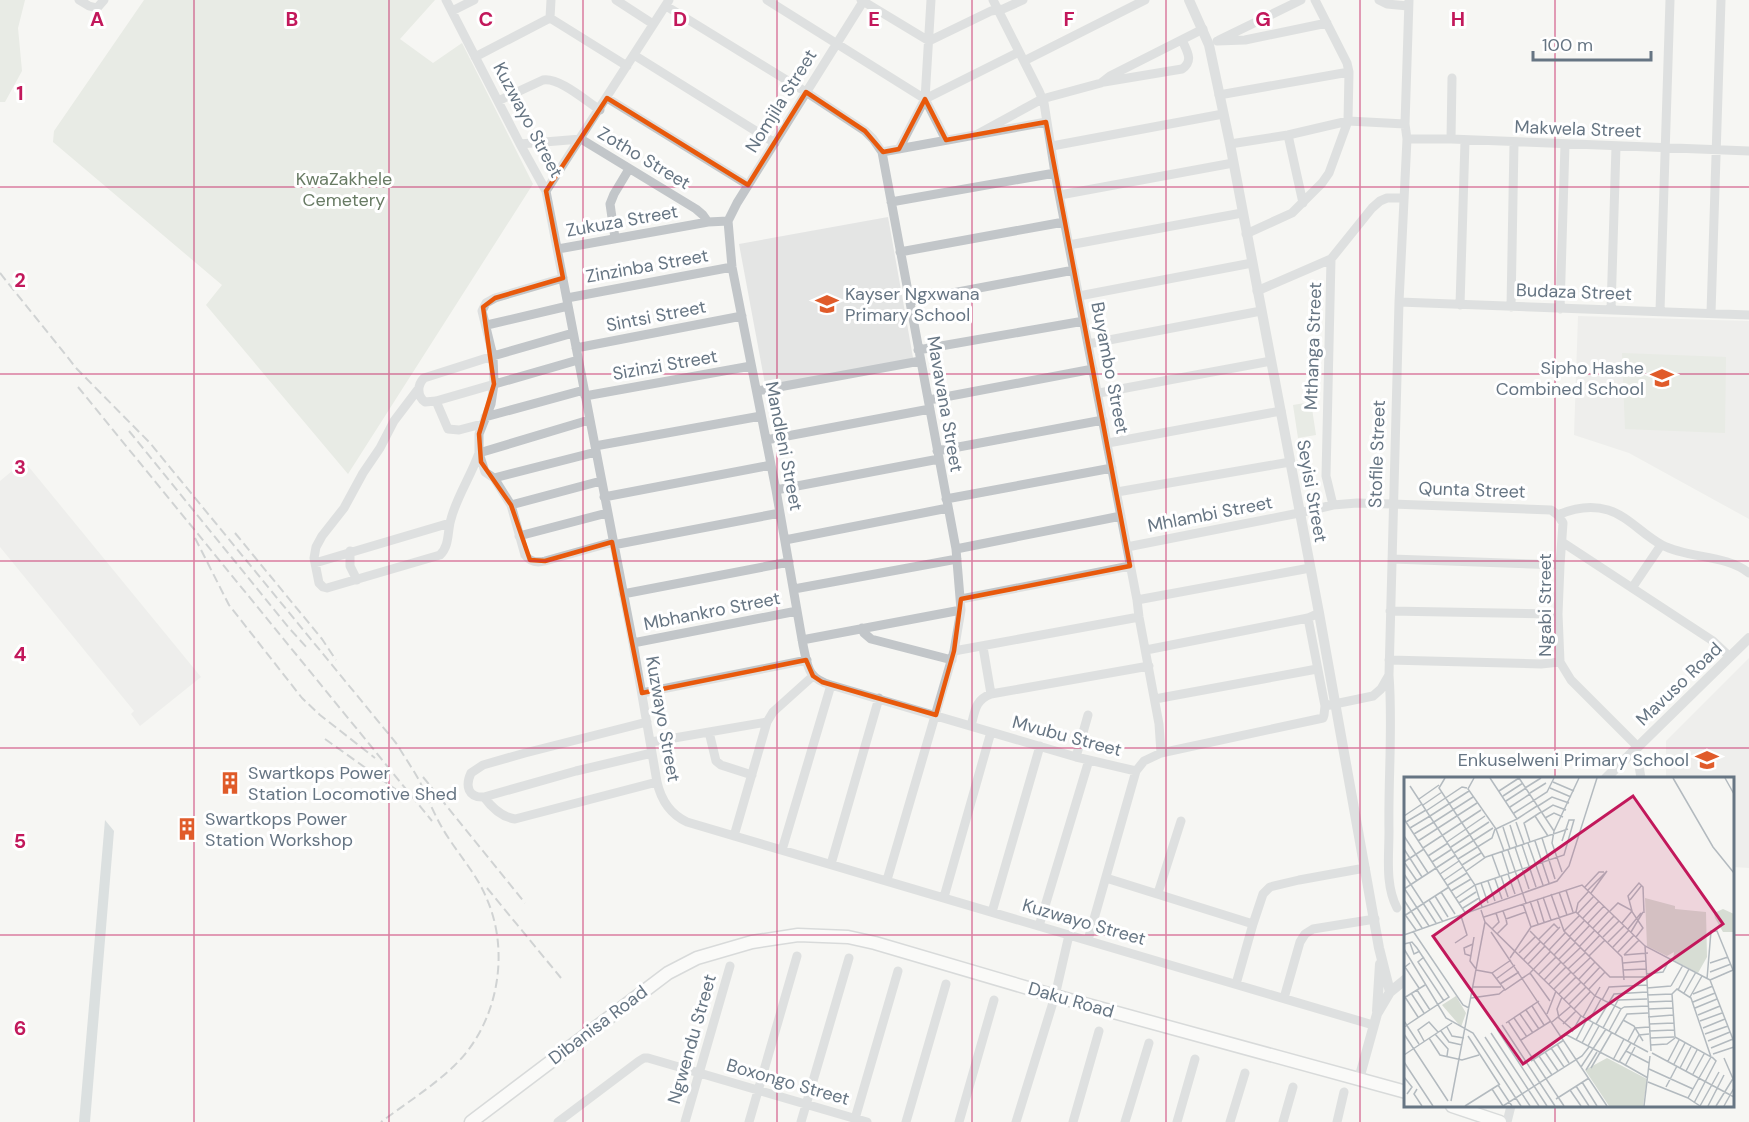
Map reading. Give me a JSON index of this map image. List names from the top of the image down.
{
  "streets": {
    "main road": ["Daku Road", "Dibanisa Road"],
    "street": [
      "Nomjila Street",
      "Kuzwayo Street",
      "Makwela Street",
      "Zotho Street",
      "Zukuza Street",
      "Zinzinba Street",
      "Budaza Street",
      "Sintsi Street",
      "Mthanga Street",
      "Sizinzi Street",
      "Buyambo Street",
      "Mavavana Street",
      "Mandleni Street",
      "Stofile Street",
      "Qunta Street",
      "Seyisi Street",
      "Mhlambi Street",
      "Ngabi Street",
      "Mbhankro Street",
      "Mavuso Road",
      "Mvubu Street",
      "Ngwendu Street",
      "Boxongo Street"
    ]
  },
  "crossings": [
    ["Nomjila Street", "Zukuza Street"],
    ["Nomjila Street", "Mandleni Street"],
    ["Kuzwayo Street", "Zotho Street"],
    ["Kuzwayo Street", "Zukuza Street"],
    ["Kuzwayo Street", "Zinzinba Street"],
    ["Kuzwayo Street", "Sintsi Street"],
    ["Kuzwayo Street", "Sizinzi Street"],
    ["Kuzwayo Street", "Mavavana Street"],
    ["Kuzwayo Street", "Mbhankro Street"],
    ["Makwela Street", "Stofile Street"],
    ["Zotho Street", "Zukuza Street"],
    ["Zukuza Street", "Mandleni Street"],
    ["Zinzinba Street", "Mandleni Street"],
    ["Budaza Street", "Stofile Street"],
    ["Sintsi Street", "Mandleni Street"],
    ["Mthanga Street", "Qunta Street"],
    ["Mthanga Street", "Mhlambi Street"],
    ["Sizinzi Street", "Mandleni Street"],
    ["Buyambo Street", "Mhlambi Street"],
    ["Buyambo Street", "Mvubu Street"],
    ["Mavavana Street", "Mvubu Street"],
    ["Mandleni Street", "Mbhankro Street"],
    ["Mandleni Street", "Mvubu Street"],
    ["Stofile Street", "Qunta Street"],
    ["Qunta Street", "Mhlambi Street"],
    ["Qunta Street", "Ngabi Street"],
    ["Seyisi Street", "Mhlambi Street"],
    ["Seyisi Street", "Mvubu Street"],
    ["Ngabi Street", "Mavuso Road"],
    ["Daku Road", "Dibanisa Road"],
    ["Ngwendu Street", "Boxongo Street"]
  ],
  "parks": ["KwaZakhele Cemetery"],
  "places": {
    "school or university": ["Kayser Ngxwana Primary School", "Sipho Hashe Combined School", "Enkuselweni Primary School"],
    "building": ["Swartkops Power Station Locomotive Shed", "Swartkops Power Station Workshop"]
  },
  "scale_bar": "100 m",
  "grid": {
    "columns": [
      "A",
      "B",
      "C",
      "D",
      "E",
      "F",
      "G",
      "H"
    ],
    "rows": [
      "1",
      "2",
      "3",
      "4",
      "5",
      "6"
    ]
  }
}
